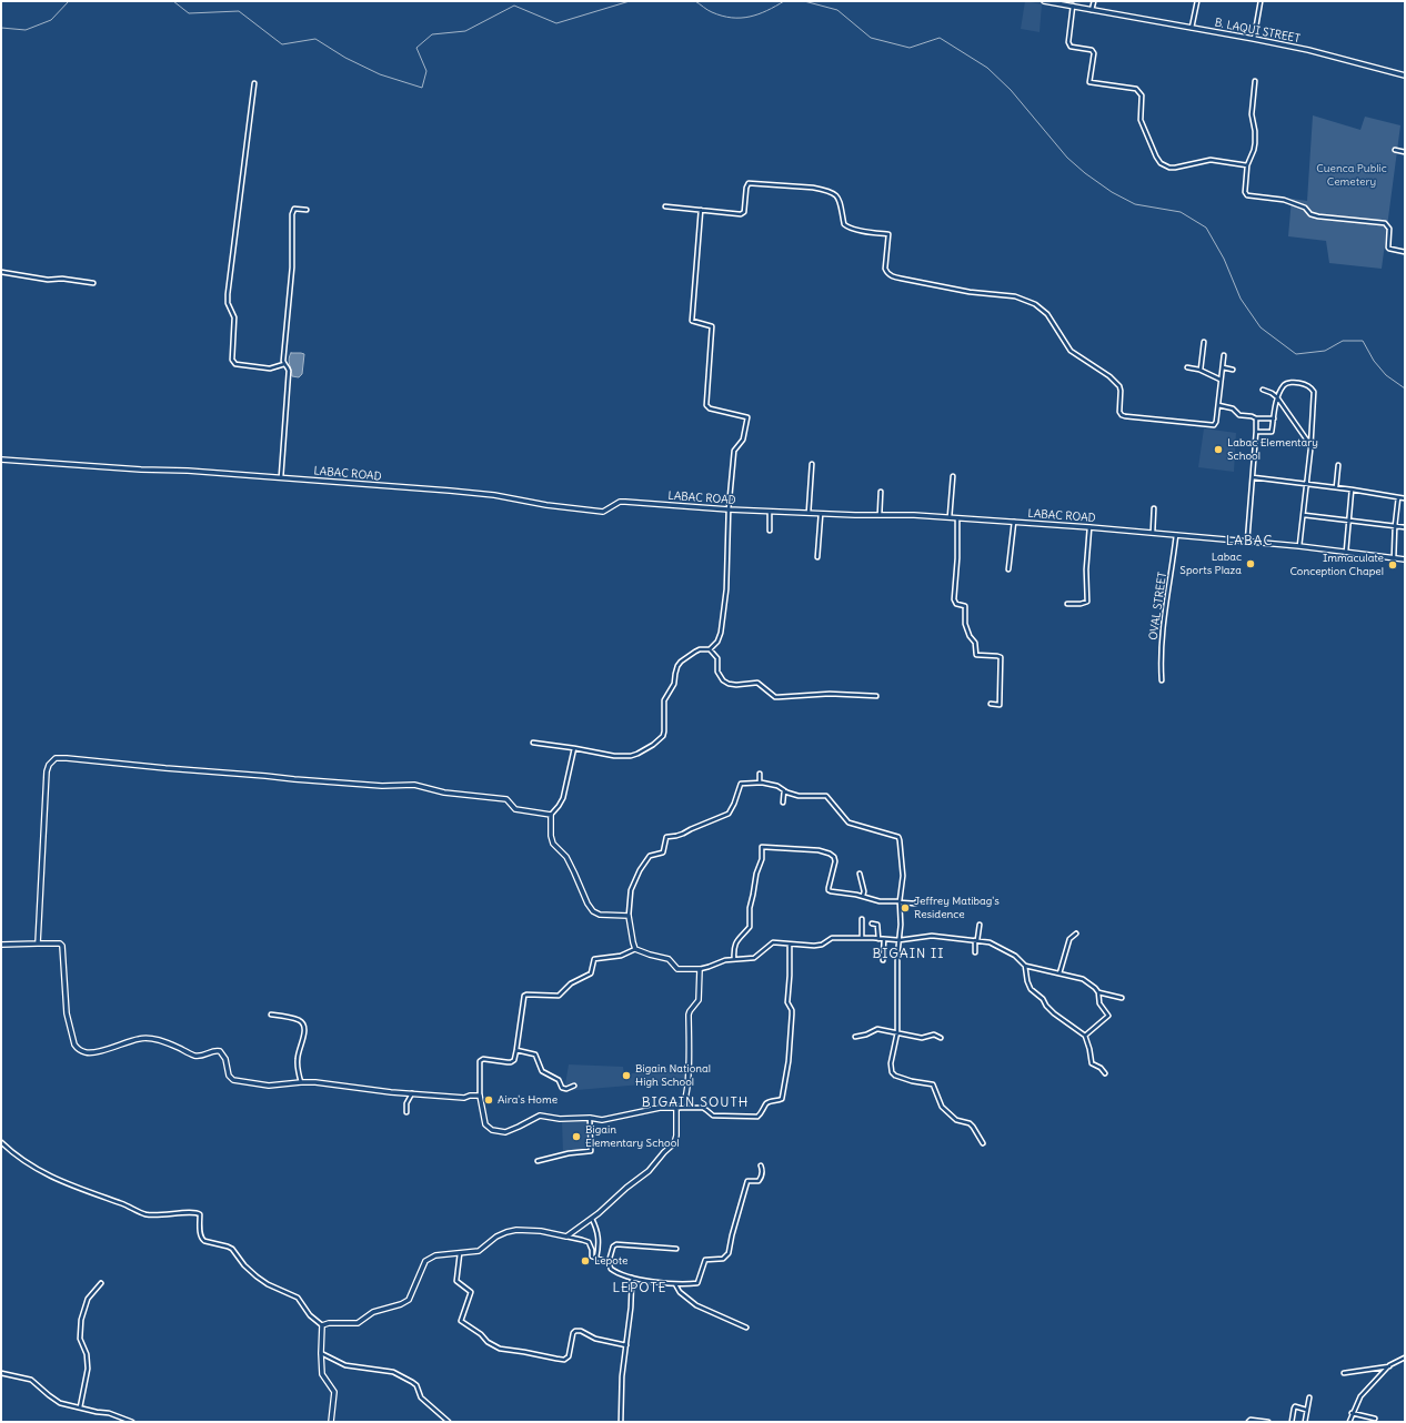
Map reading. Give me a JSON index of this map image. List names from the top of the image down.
{
  "streets": {
    "street": ["B. LAQUI STREET", "LABAC ROAD", "OVAL STREET"]
  },
  "crossings": [
    ["LABAC ROAD", "OVAL STREET"]
  ],
  "districts": [
    "LABAC",
    "BIGAIN II",
    "BIGAIN SOUTH",
    "LEPOTE"
  ],
  "parks": ["Cuenca Public Cemetery"],
  "places": [
    "Labac Elementary School",
    "Labac Sports Plaza",
    "Immaculate Conception Chapel",
    "Jeffrey Matibag's Residence",
    "Bigain National High School",
    "Aira's Home",
    "Bigain Elementary School",
    "Lepote"
  ]
}
